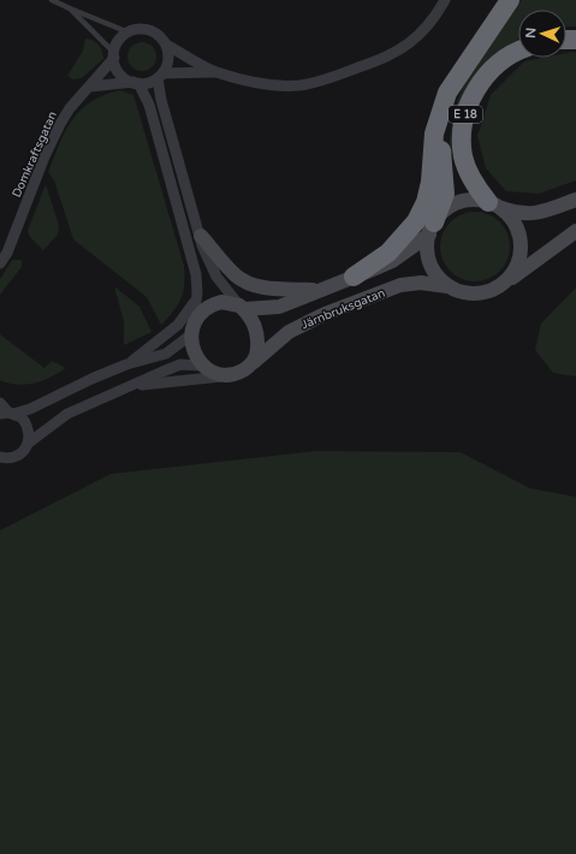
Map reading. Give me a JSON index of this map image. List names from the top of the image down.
{
  "streets": {
    "highway": ["E 18"],
    "street": ["Domkraftsgatan", "Järnbruksgatan"]
  },
  "crossings": [
    ["E 18", "Järnbruksgatan"]
  ],
  "north": "left"
}
